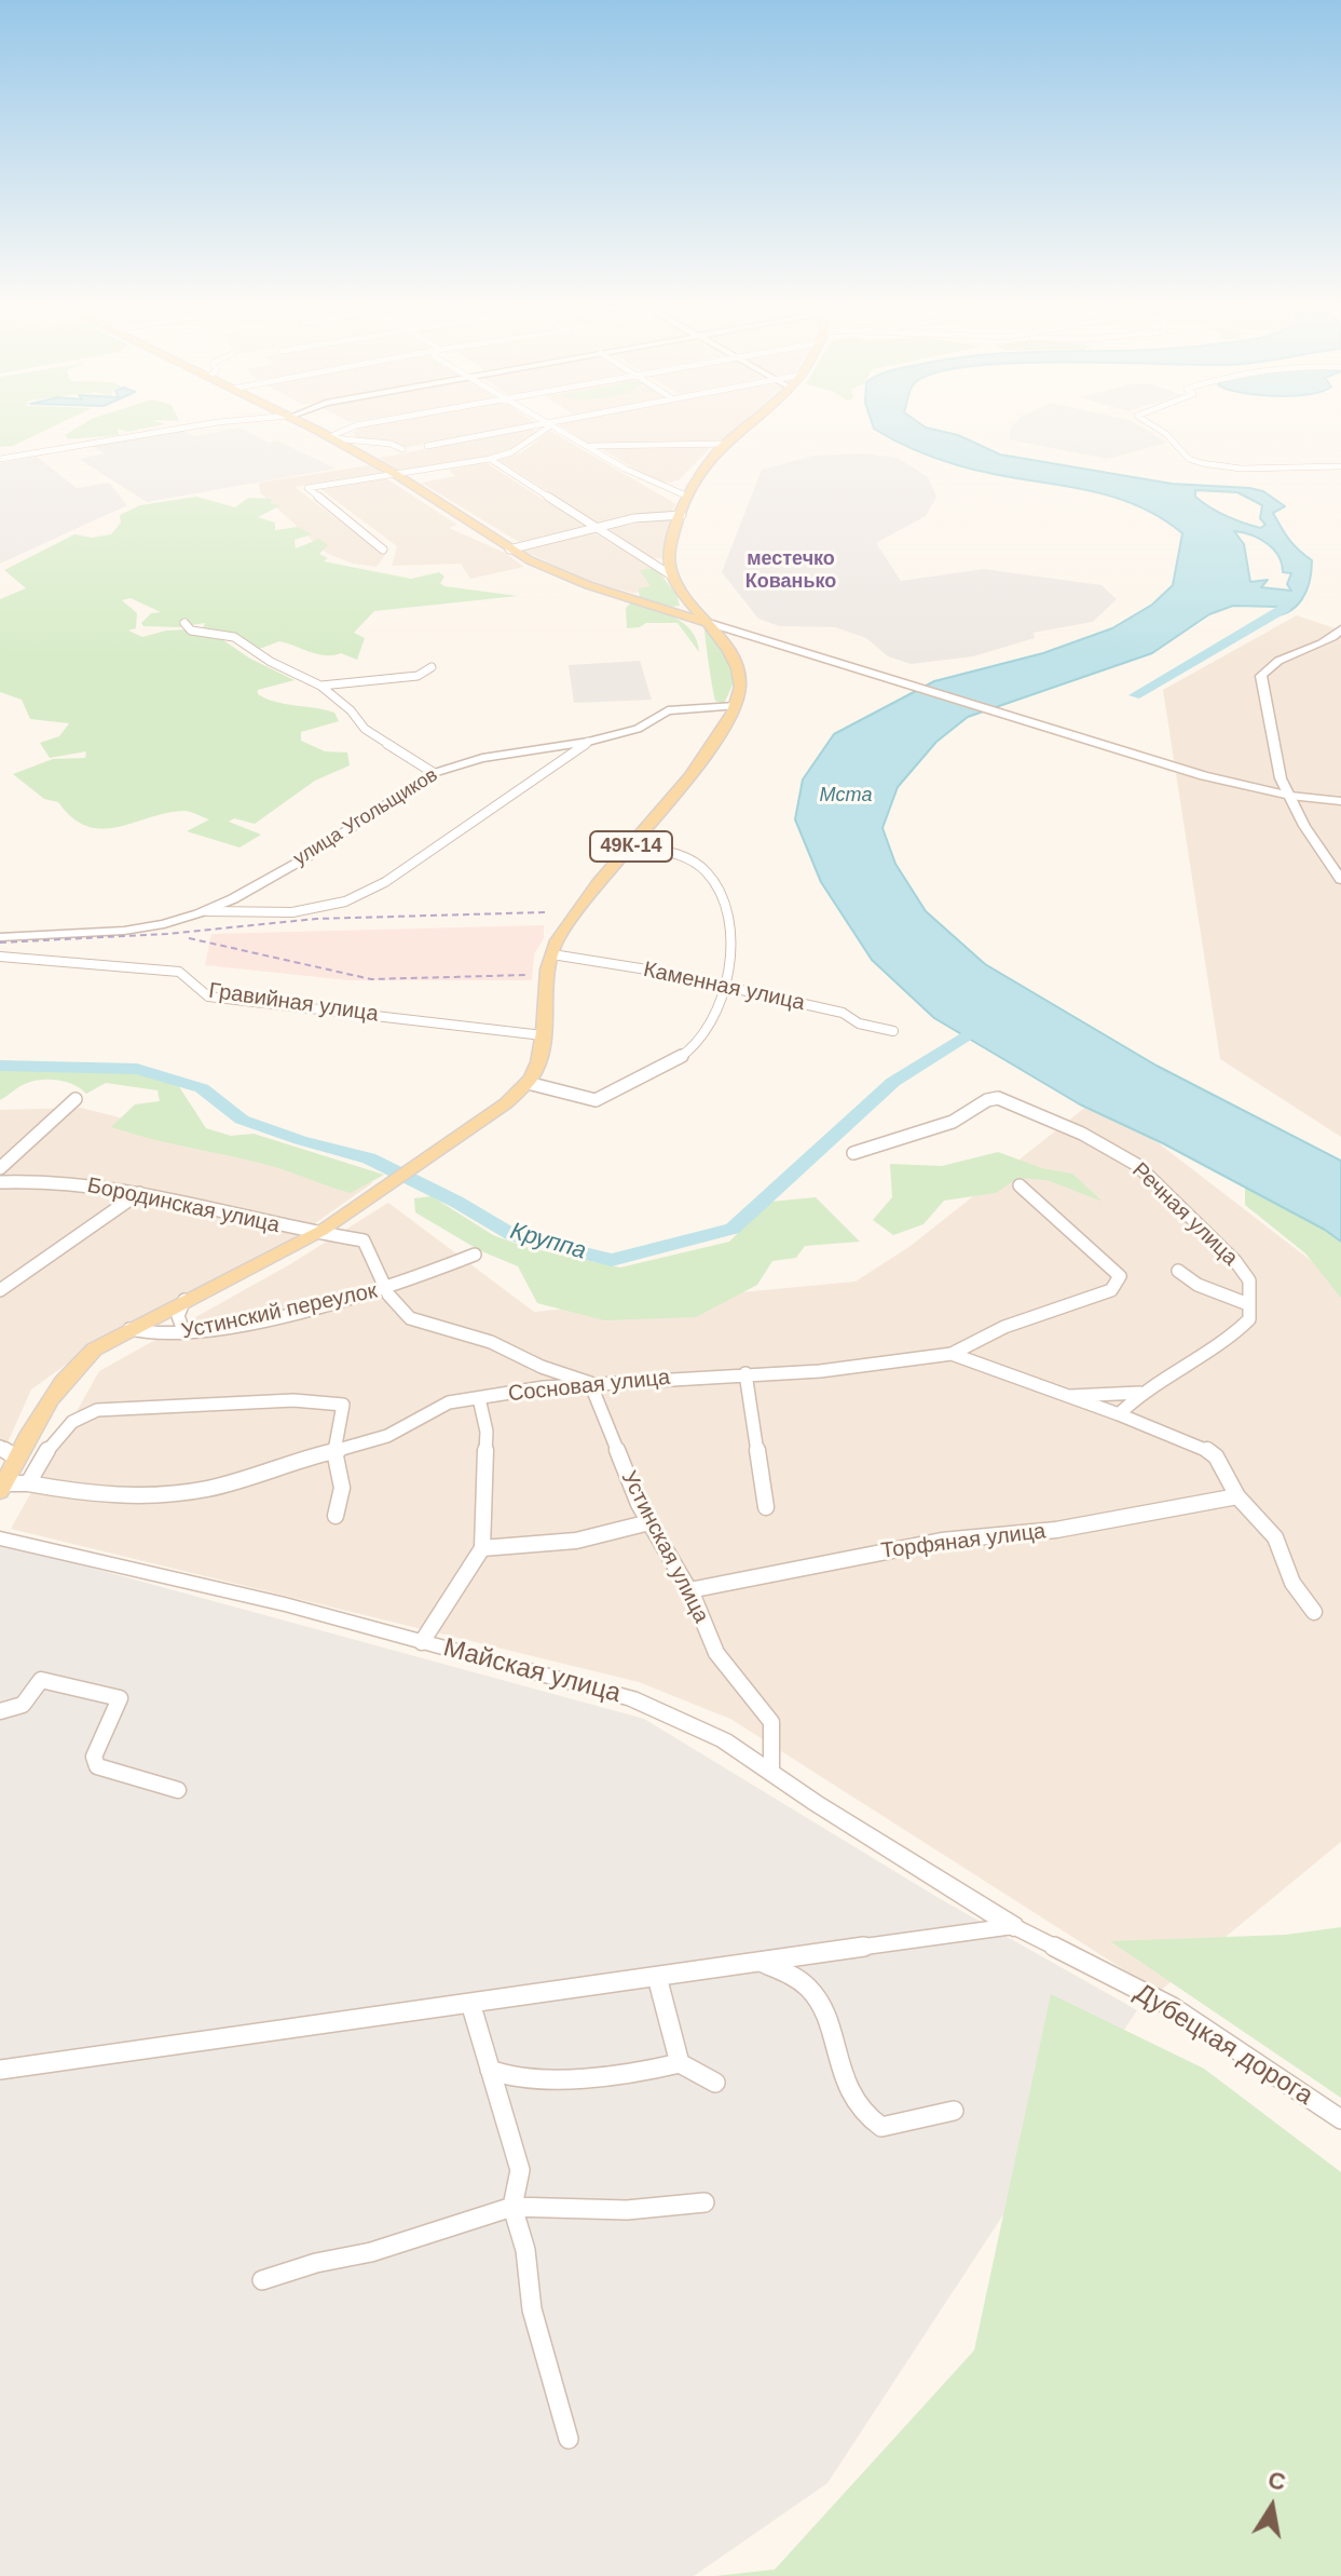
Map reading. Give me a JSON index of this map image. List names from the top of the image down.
{
  "streets": {
    "main road": ["49К-14"],
    "street": [
      "улица Угольщиков",
      "Каменная улица",
      "Гравийная улица",
      "Бородинская улица",
      "Речная улица",
      "Устинский переулок",
      "Сосновая улица",
      "Торфяная улица",
      "Устинская улица",
      "Майская улица",
      "Дубецкая дорога"
    ]
  },
  "crossings": [
    ["улица Угольщиков", "49К-14"],
    ["49К-14", "Каменная улица"],
    ["49К-14", "Гравийная улица"],
    ["49К-14", "Бородинская улица"],
    ["49К-14", "Устинский переулок"],
    ["Сосновая улица", "Устинская улица"],
    ["Торфяная улица", "Устинская улица"],
    ["Устинская улица", "Майская улица"],
    ["Майская улица", "Дубецкая дорога"]
  ],
  "districts": ["местечко Кованько"],
  "water": ["Мста", "Круппа"],
  "north": "top"
}
